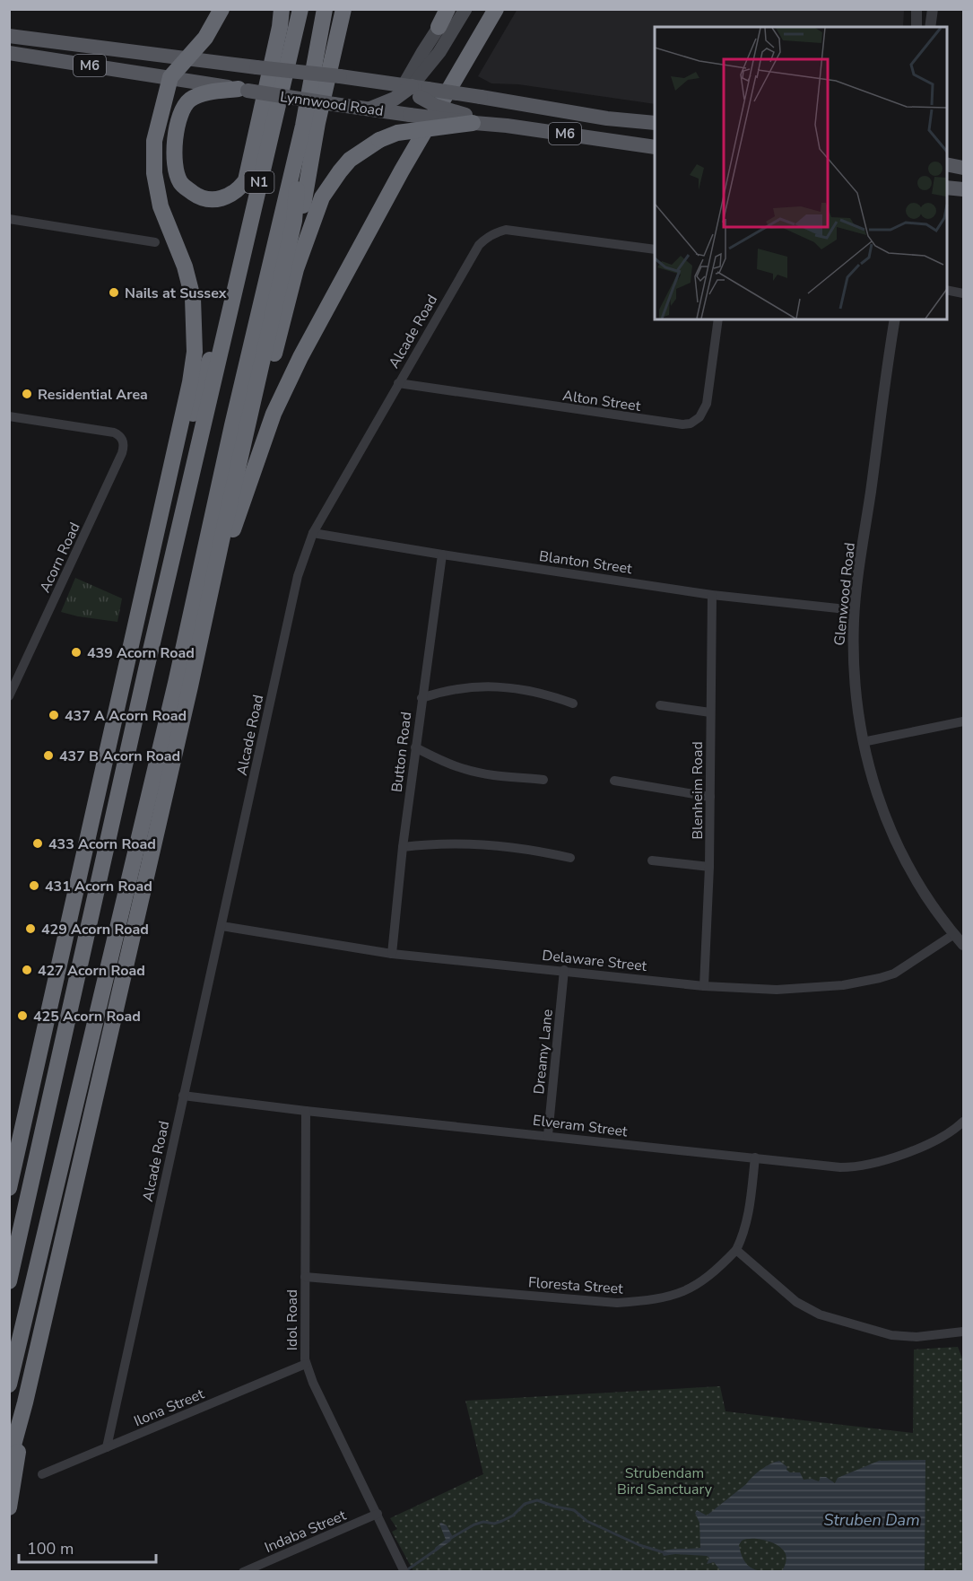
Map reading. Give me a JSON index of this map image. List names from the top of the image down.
{
  "streets": {
    "highway": ["N1"],
    "main road": ["M6", "Lynnwood Road"],
    "street": [
      "Alcade Road",
      "Alton Street",
      "Acorn Road",
      "Blanton Street",
      "Glenwood Road",
      "Button Road",
      "Blenheim Road",
      "Delaware Street",
      "Dreamy Lane",
      "Elveram Street",
      "Floresta Street",
      "Idol Road",
      "Ilona Street",
      "Indaba Street"
    ]
  },
  "crossings": [
    ["Alcade Road", "Alton Street"],
    ["Alcade Road", "Blanton Street"],
    ["Alcade Road", "Delaware Street"],
    ["Alcade Road", "Elveram Street"],
    ["Alcade Road", "Ilona Street"],
    ["Blanton Street", "Glenwood Road"],
    ["Blanton Street", "Button Road"],
    ["Blanton Street", "Blenheim Road"],
    ["Glenwood Road", "Delaware Street"],
    ["Button Road", "Delaware Street"],
    ["Blenheim Road", "Delaware Street"],
    ["Delaware Street", "Dreamy Lane"],
    ["Dreamy Lane", "Elveram Street"],
    ["Elveram Street", "Idol Road"],
    ["Floresta Street", "Idol Road"],
    ["Idol Road", "Ilona Street"],
    ["Idol Road", "Indaba Street"]
  ],
  "water": ["Struben Dam"],
  "parks": ["Strubendam Bird Sanctuary"],
  "places": [
    "Nails at Sussex",
    "Residential Area",
    "439 Acorn Road",
    "437 A Acorn Road",
    "437 B Acorn Road",
    "433 Acorn Road",
    "431 Acorn Road",
    "429 Acorn Road",
    "427 Acorn Road",
    "425 Acorn Road"
  ],
  "scale_bar": "100 m"
}
